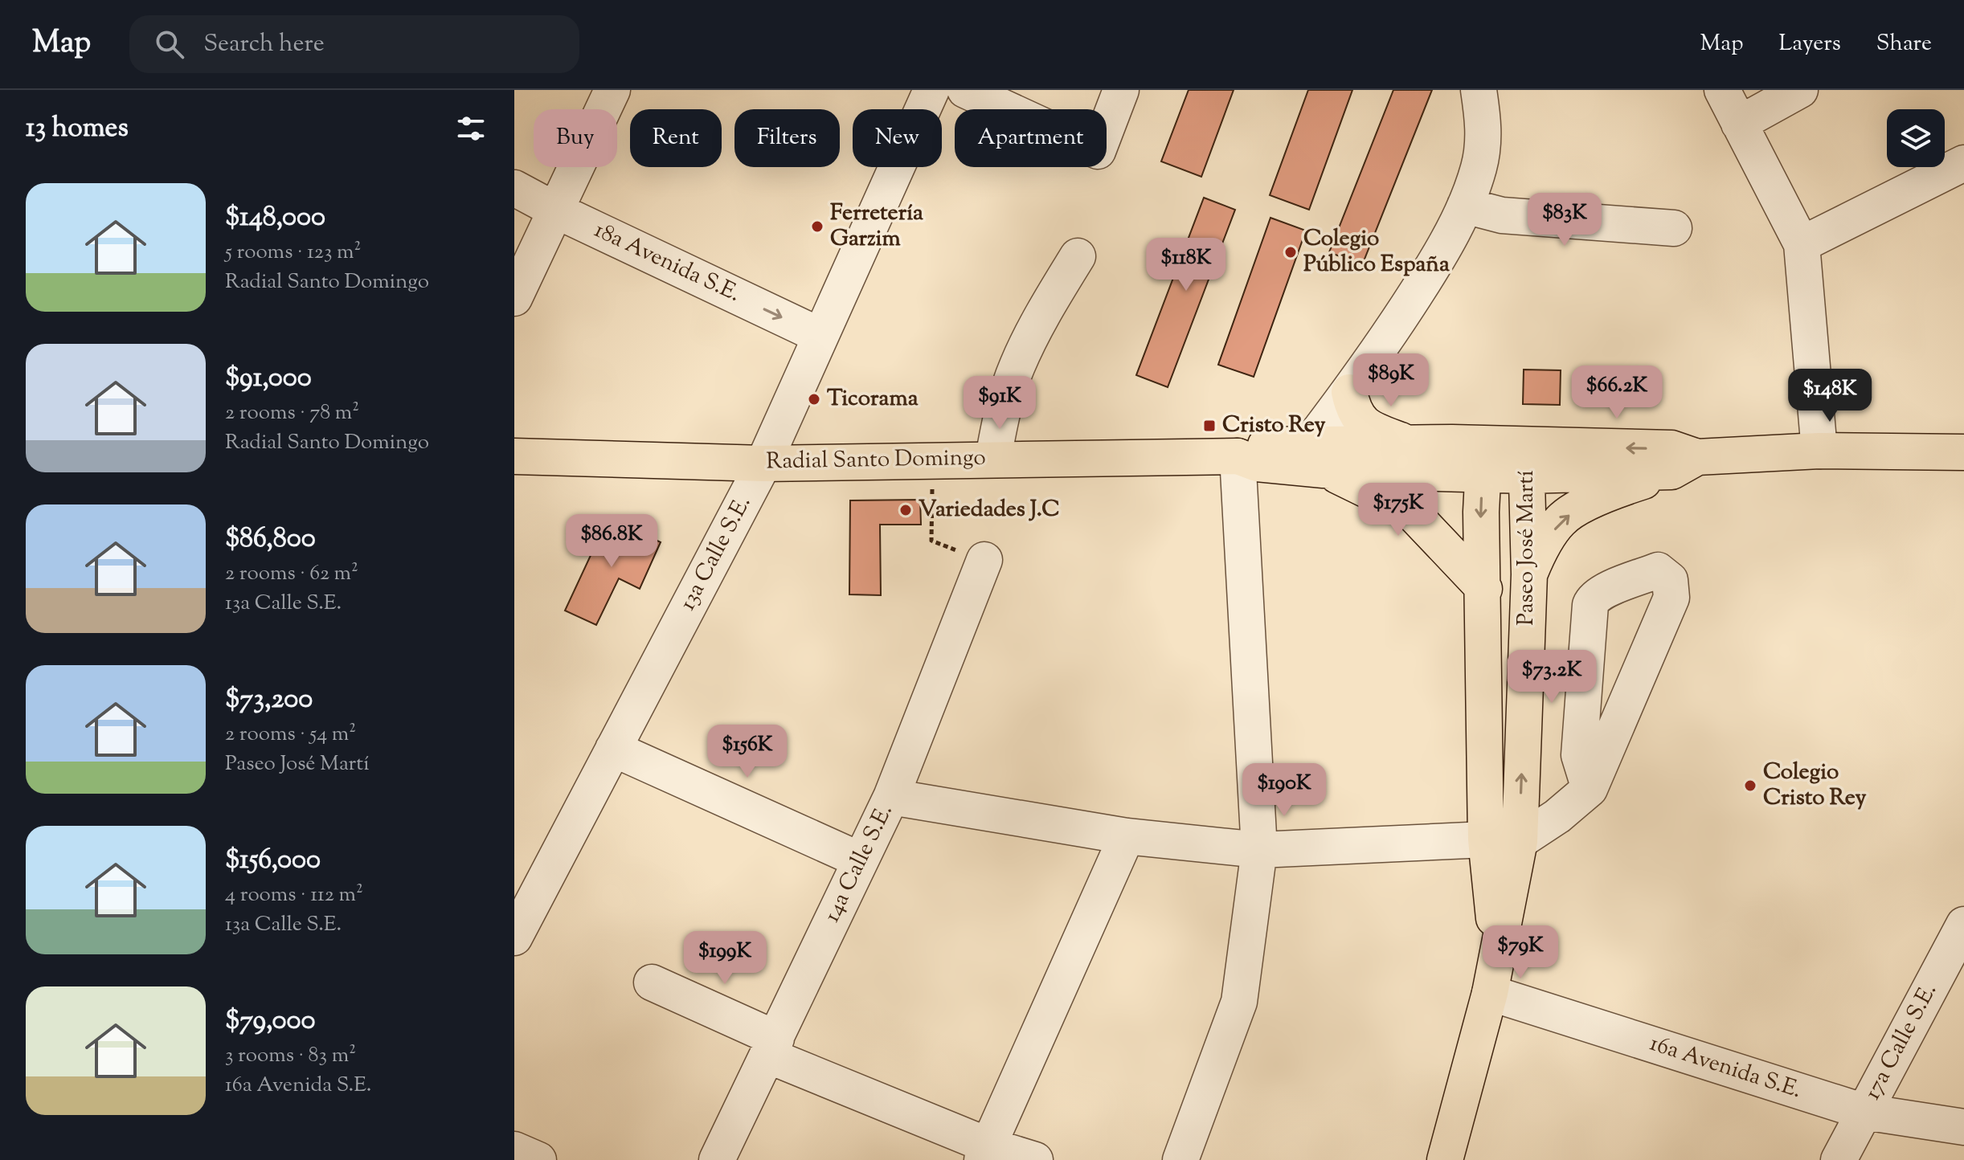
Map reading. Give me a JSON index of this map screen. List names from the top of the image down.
{
  "streets": {
    "main road": ["Radial Santo Domingo", "Paseo José Martí"],
    "street": [
      "18a Avenida S.E.",
      "13a Calle S.E.",
      "14a Calle S.E.",
      "17a Calle S.E.",
      "16a Avenida S.E."
    ]
  },
  "crossings": [
    ["18a Avenida S.E.", "13a Calle S.E."],
    ["Radial Santo Domingo", "Paseo José Martí"],
    ["Radial Santo Domingo", "13a Calle S.E."],
    ["Paseo José Martí", "16a Avenida S.E."],
    ["17a Calle S.E.", "16a Avenida S.E."]
  ],
  "one_way": ["18a Avenida S.E."],
  "places": {
    "other": [
      "Ferretería Garzim",
      "Colegio Público España",
      "Ticorama",
      "Variedades J.C",
      "Colegio Cristo Rey"
    ],
    "transit": ["Cristo Rey"]
  },
  "page": {
    "header": "Map",
    "search": "Search here",
    "nav": ["Map", "Layers", "Share"],
    "heading": "13 homes",
    "chip": [
      "Buy",
      "Rent",
      "Filters",
      "New",
      "Apartment"
    ],
    "list": [
      {
        "name": "$148,000",
        "note": "5 rooms · 123 m² · Radial Santo Domingo"
      },
      {
        "name": "$91,000",
        "note": "2 rooms · 78 m² · Radial Santo Domingo"
      },
      {
        "name": "$86,800",
        "note": "2 rooms · 62 m² · 13a Calle S.E."
      },
      {
        "name": "$73,200",
        "note": "2 rooms · 54 m² · Paseo José Martí"
      },
      {
        "name": "$156,000",
        "note": "4 rooms · 112 m² · 13a Calle S.E."
      },
      {
        "name": "$79,000",
        "note": "3 rooms · 83 m² · 16a Avenida S.E."
      }
    ],
    "price": [
      "$83K",
      "$118K",
      "$89K",
      "$66.2K",
      "$148K",
      "$91K",
      "$175K",
      "$86.8K",
      "$73.2K",
      "$156K",
      "$190K",
      "$79K",
      "$199K"
    ]
  }
}
